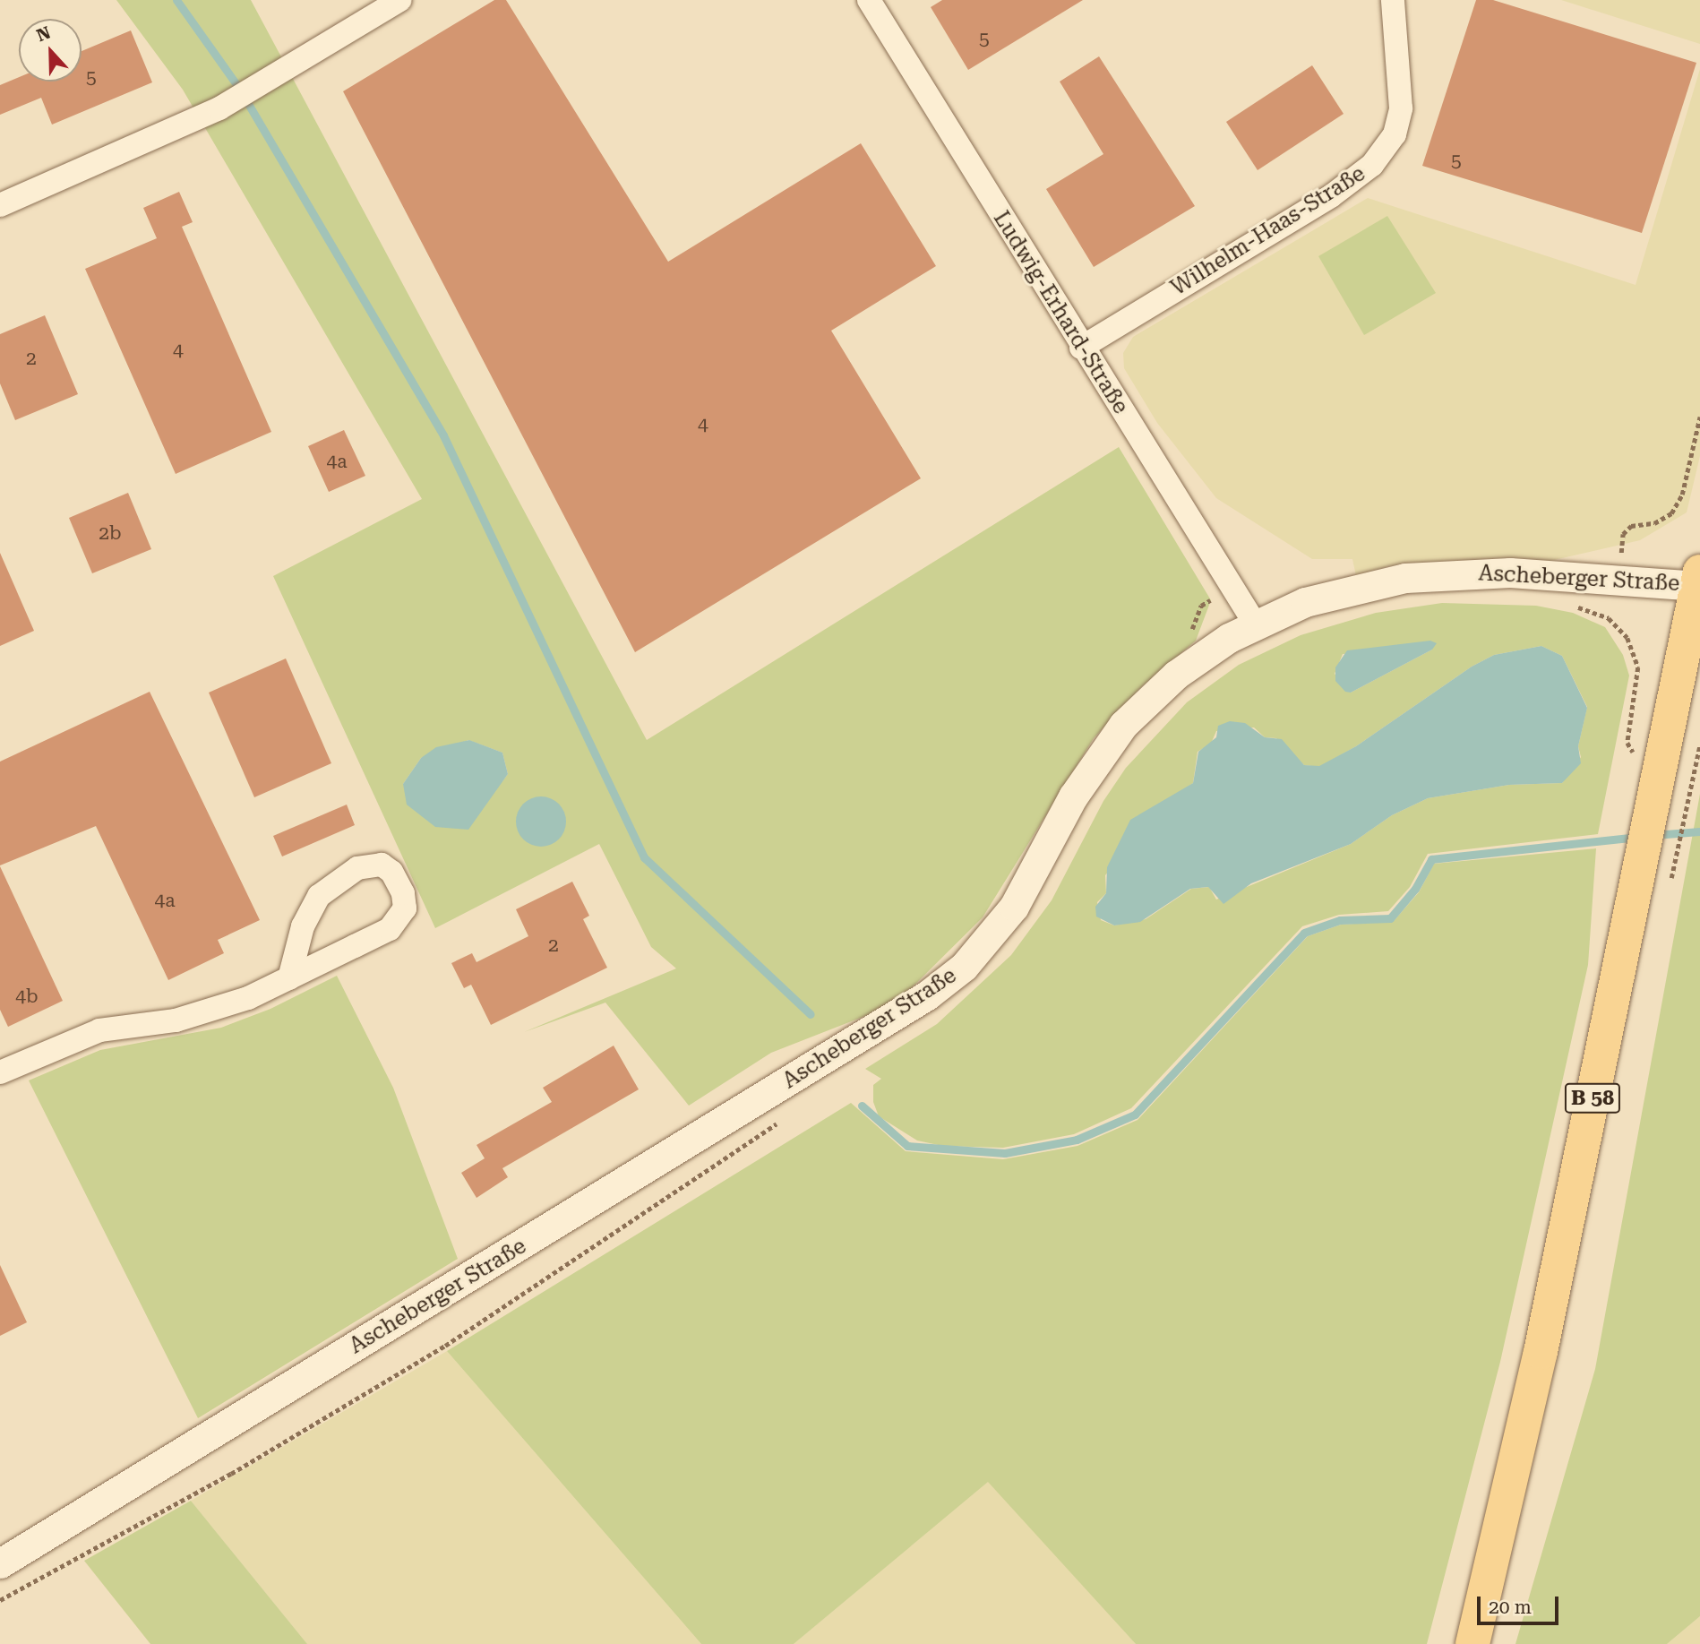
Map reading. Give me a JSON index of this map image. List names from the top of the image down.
{
  "streets": {
    "main road": ["B 58"],
    "street": ["Wilhelm-Haas-Straße", "Ludwig-Erhard-Straße", "Ascheberger Straße"]
  },
  "crossings": [
    ["Wilhelm-Haas-Straße", "Ludwig-Erhard-Straße"],
    ["Ludwig-Erhard-Straße", "Ascheberger Straße"],
    ["Ascheberger Straße", "B 58"]
  ],
  "house_numbers": [
    "5",
    "5",
    "5",
    "4",
    "2",
    "4",
    "4a",
    "2b",
    "4a",
    "2",
    "4b"
  ],
  "scale_bar": "20 m",
  "north": "top"
}
